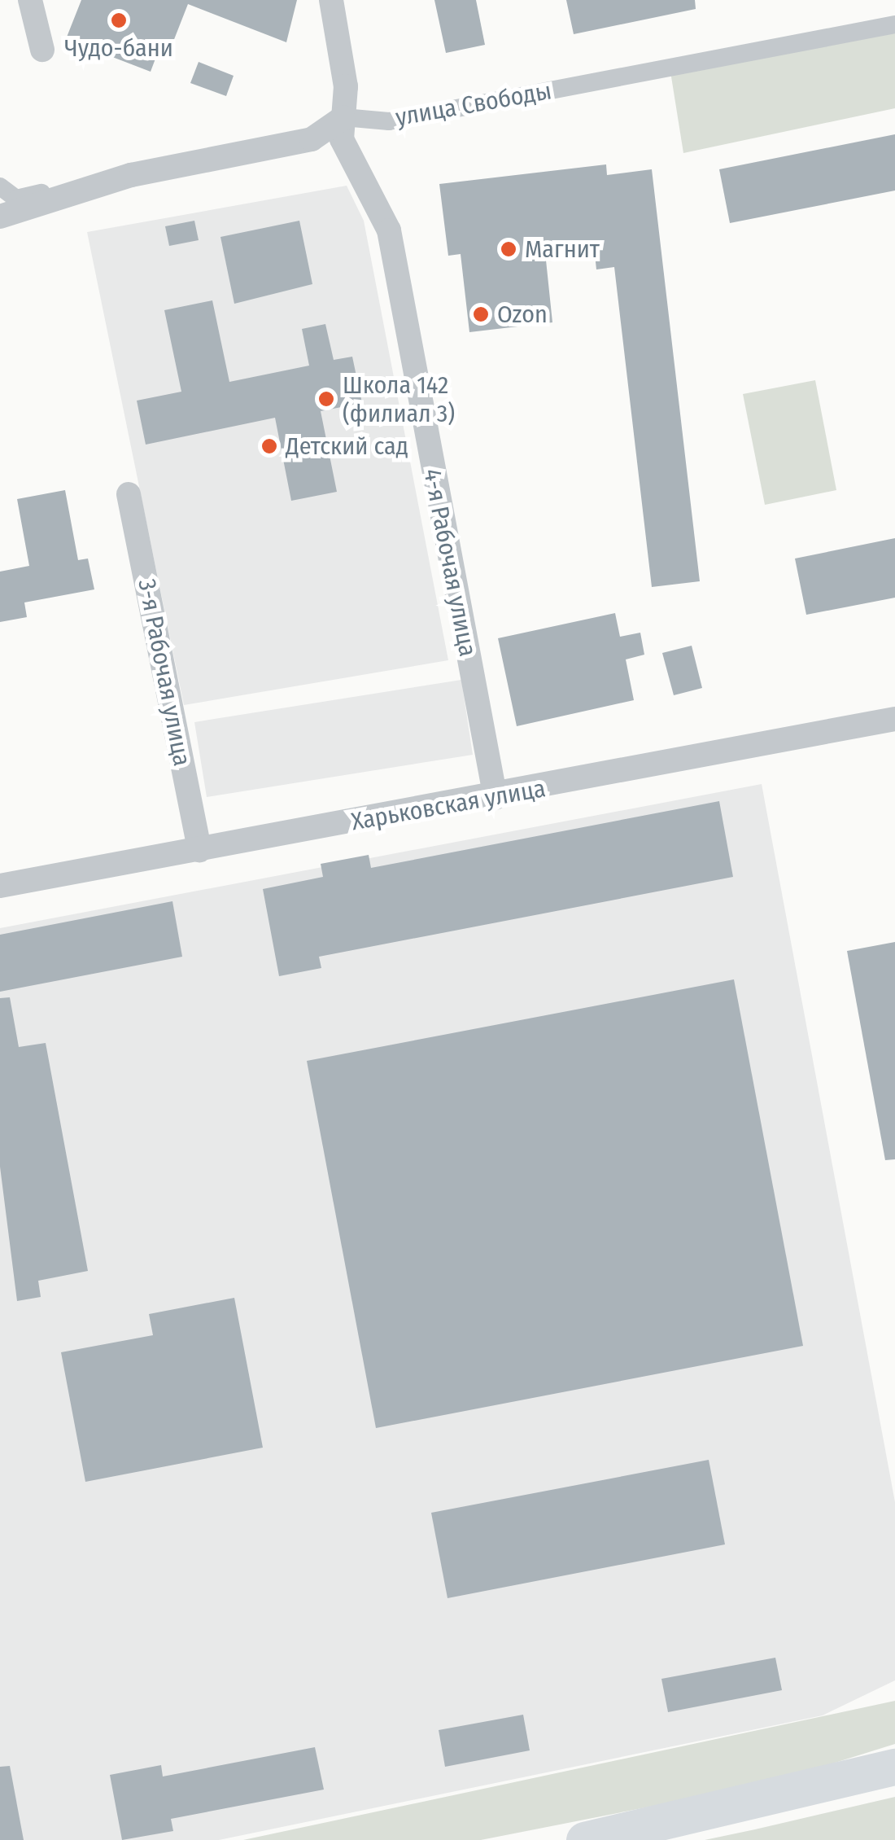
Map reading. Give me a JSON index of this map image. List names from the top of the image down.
{
  "streets": {
    "street": [
      "улица Свободы",
      "4-я Рабочая улица",
      "3-я Рабочая улица",
      "Харьковская улица"
    ]
  },
  "crossings": [
    ["улица Свободы", "4-я Рабочая улица"],
    ["4-я Рабочая улица", "Харьковская улица"],
    ["3-я Рабочая улица", "Харьковская улица"]
  ],
  "places": [
    "Чудо-бани",
    "Магнит",
    "Ozon",
    "Школа 142 (филиал 3)",
    "Детский сад"
  ]
}
